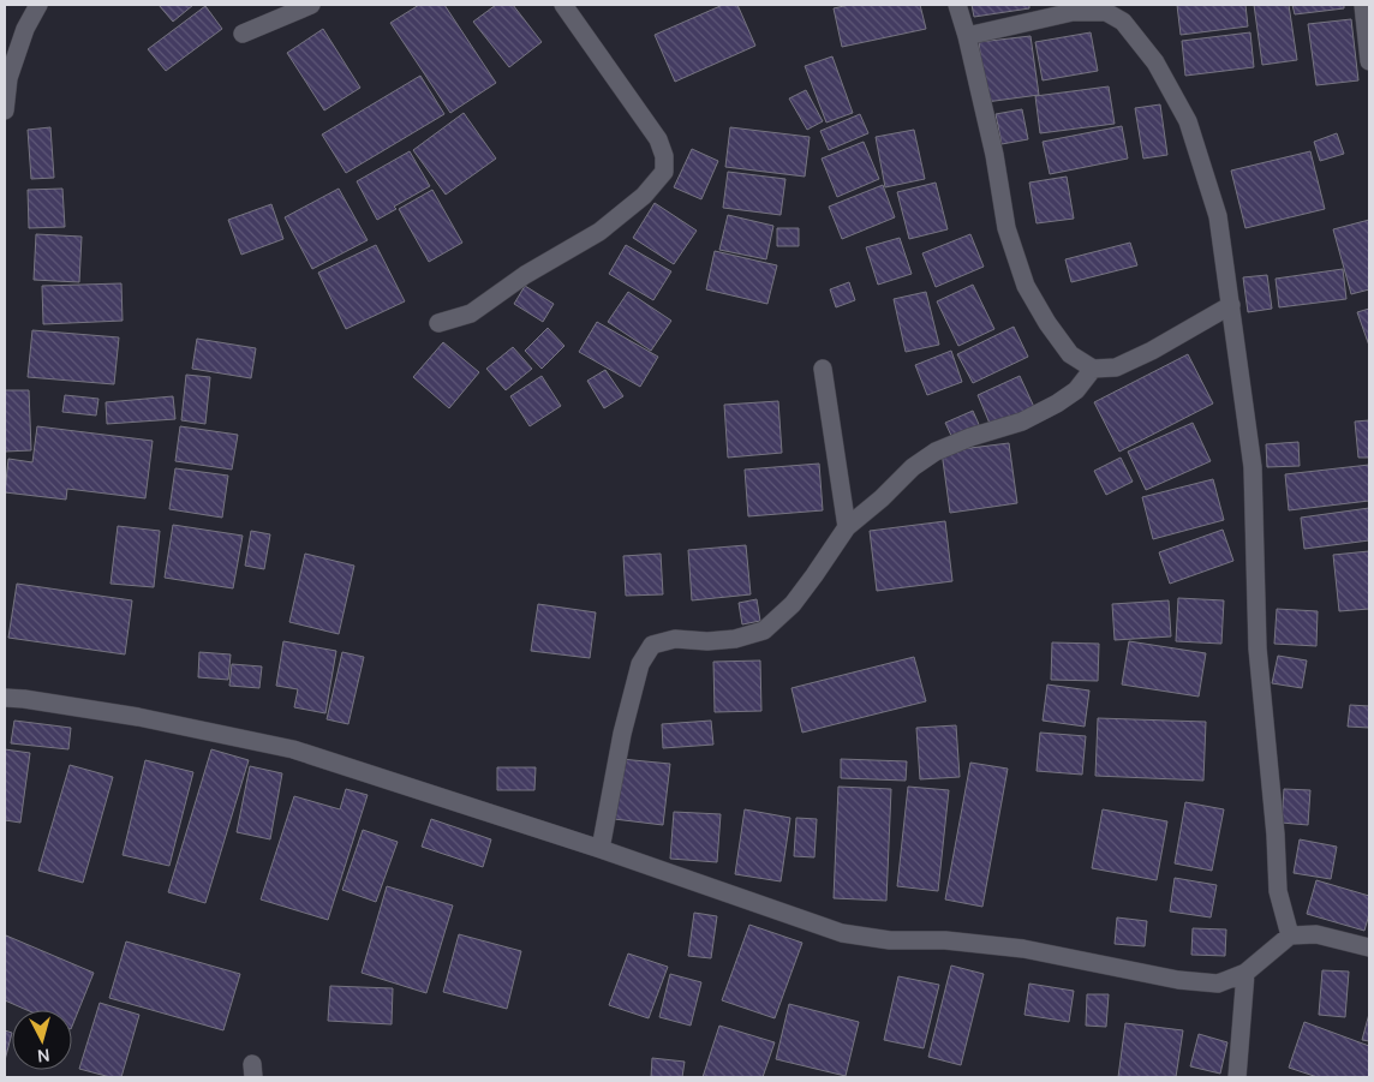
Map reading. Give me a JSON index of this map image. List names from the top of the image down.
{
  "north": "bottom"
}
